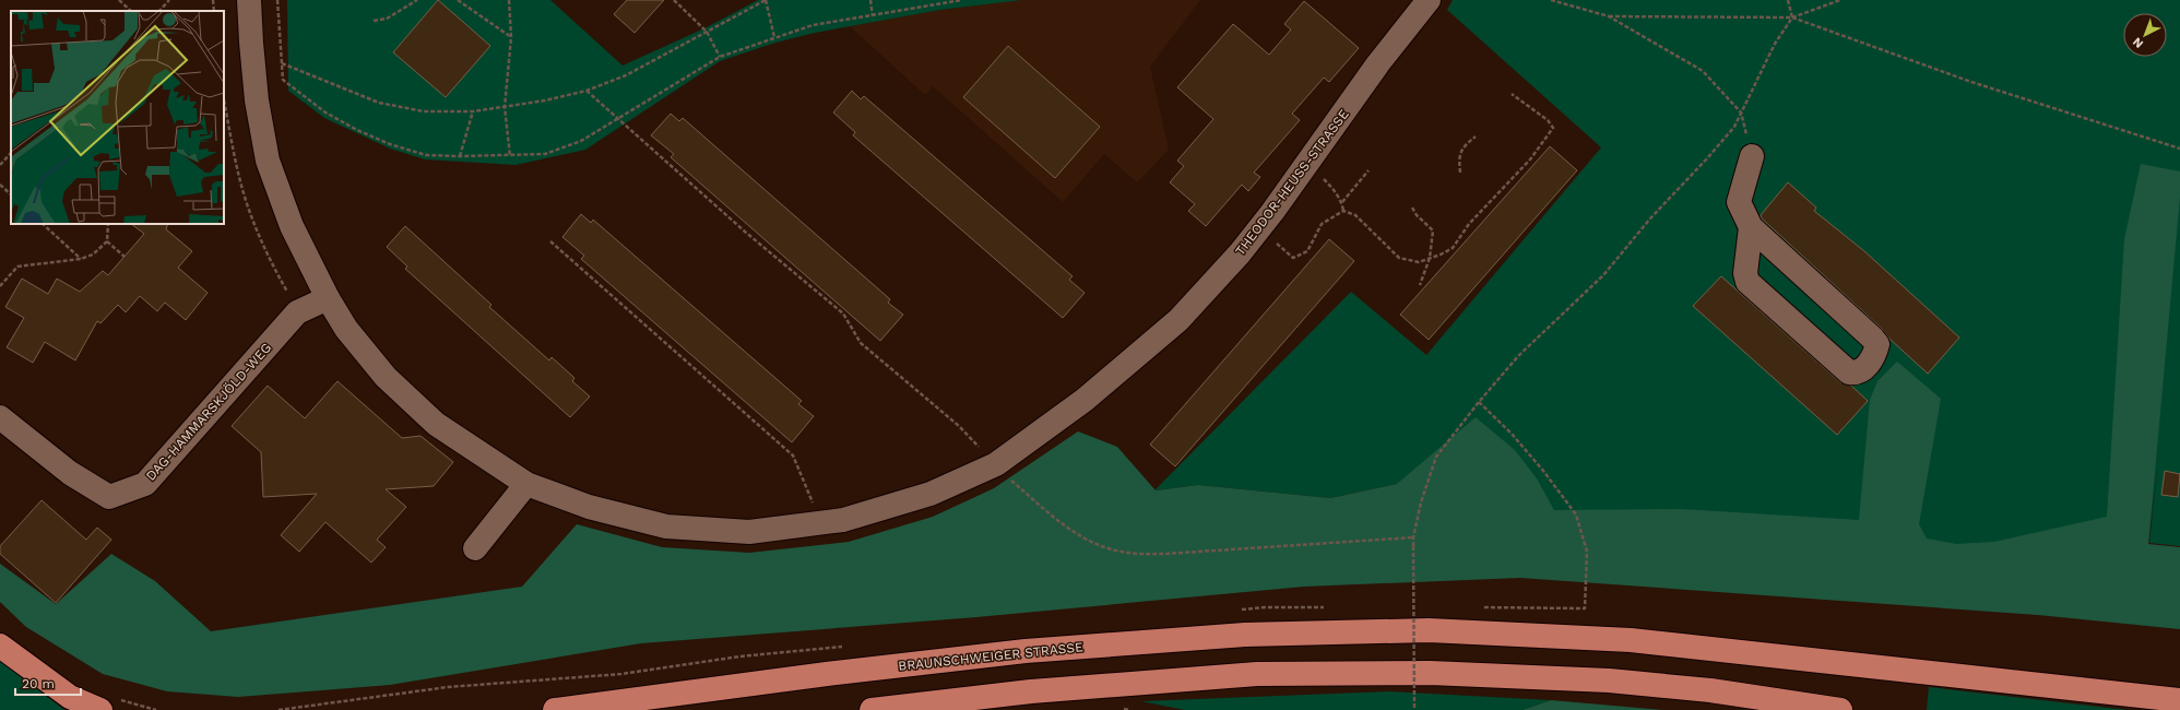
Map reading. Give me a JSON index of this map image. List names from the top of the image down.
{
  "streets": {
    "highway": ["BRAUNSCHWEIGER STRASSE"],
    "street": ["THEODOR-HEUSS-STRASSE", "DAG-HAMMARSKJÖLD-WEG"]
  },
  "crossings": [
    ["THEODOR-HEUSS-STRASSE", "DAG-HAMMARSKJÖLD-WEG"]
  ],
  "scale_bar": "20 m",
  "north": "bottom left"
}
